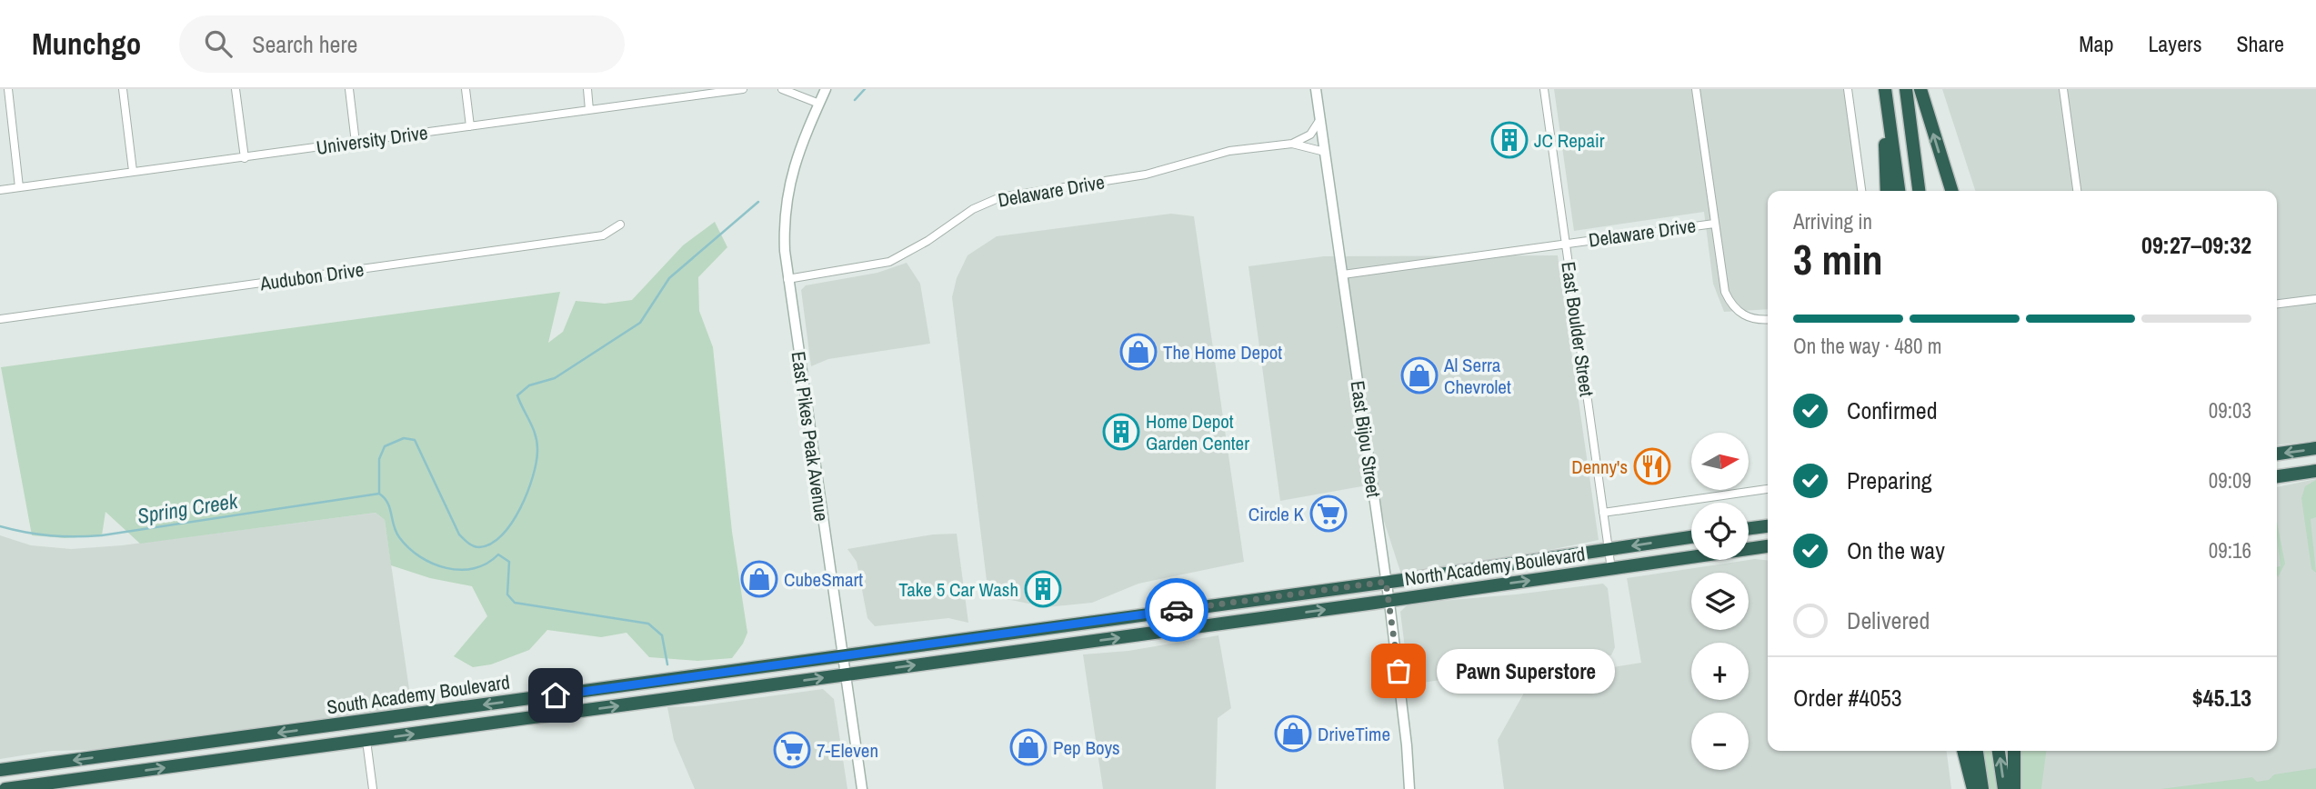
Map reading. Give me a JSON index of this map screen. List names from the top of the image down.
{
  "streets": {
    "highway": ["North Academy Boulevard", "South Academy Boulevard"],
    "main road": ["East Pikes Peak Avenue", "East Bijou Street"],
    "street": [
      "University Drive",
      "Delaware Drive",
      "Audubon Drive",
      "East Boulder Street"
    ]
  },
  "crossings": [
    ["Delaware Drive", "East Boulder Street"],
    ["Delaware Drive", "East Pikes Peak Avenue"],
    ["Delaware Drive", "East Bijou Street"],
    ["East Boulder Street", "North Academy Boulevard"],
    ["East Pikes Peak Avenue", "North Academy Boulevard"],
    ["East Pikes Peak Avenue", "South Academy Boulevard"],
    ["East Bijou Street", "North Academy Boulevard"],
    ["North Academy Boulevard", "South Academy Boulevard"]
  ],
  "water": ["Spring Creek"],
  "places": {
    "building": ["JC Repair", "Home Depot Garden Center", "Take 5 Car Wash"],
    "shop": [
      "The Home Depot",
      "Al Serra Chevrolet",
      "CubeSmart",
      "DriveTime",
      "Pep Boys"
    ],
    "restaurant": ["Denny's"],
    "supermarket": ["Circle K", "7-Eleven"],
    "other": ["Pawn Superstore"]
  },
  "north": "right",
  "page": {
    "header": "Munchgo",
    "search": "Search here",
    "nav": ["Map", "Layers", "Share"],
    "heading": ["3 min", "Arriving in", "09:27–09:32"],
    "panel": ["Order #4053", "$45.13"],
    "bar": "On the way · 480 m",
    "list": [
      ["Confirmed", "09:03"],
      ["Preparing", "09:09"],
      ["On the way", "09:16"],
      "Delivered"
    ],
    "map_buttons": ["+", "−"],
    "bubble": "Pawn Superstore"
  }
}
